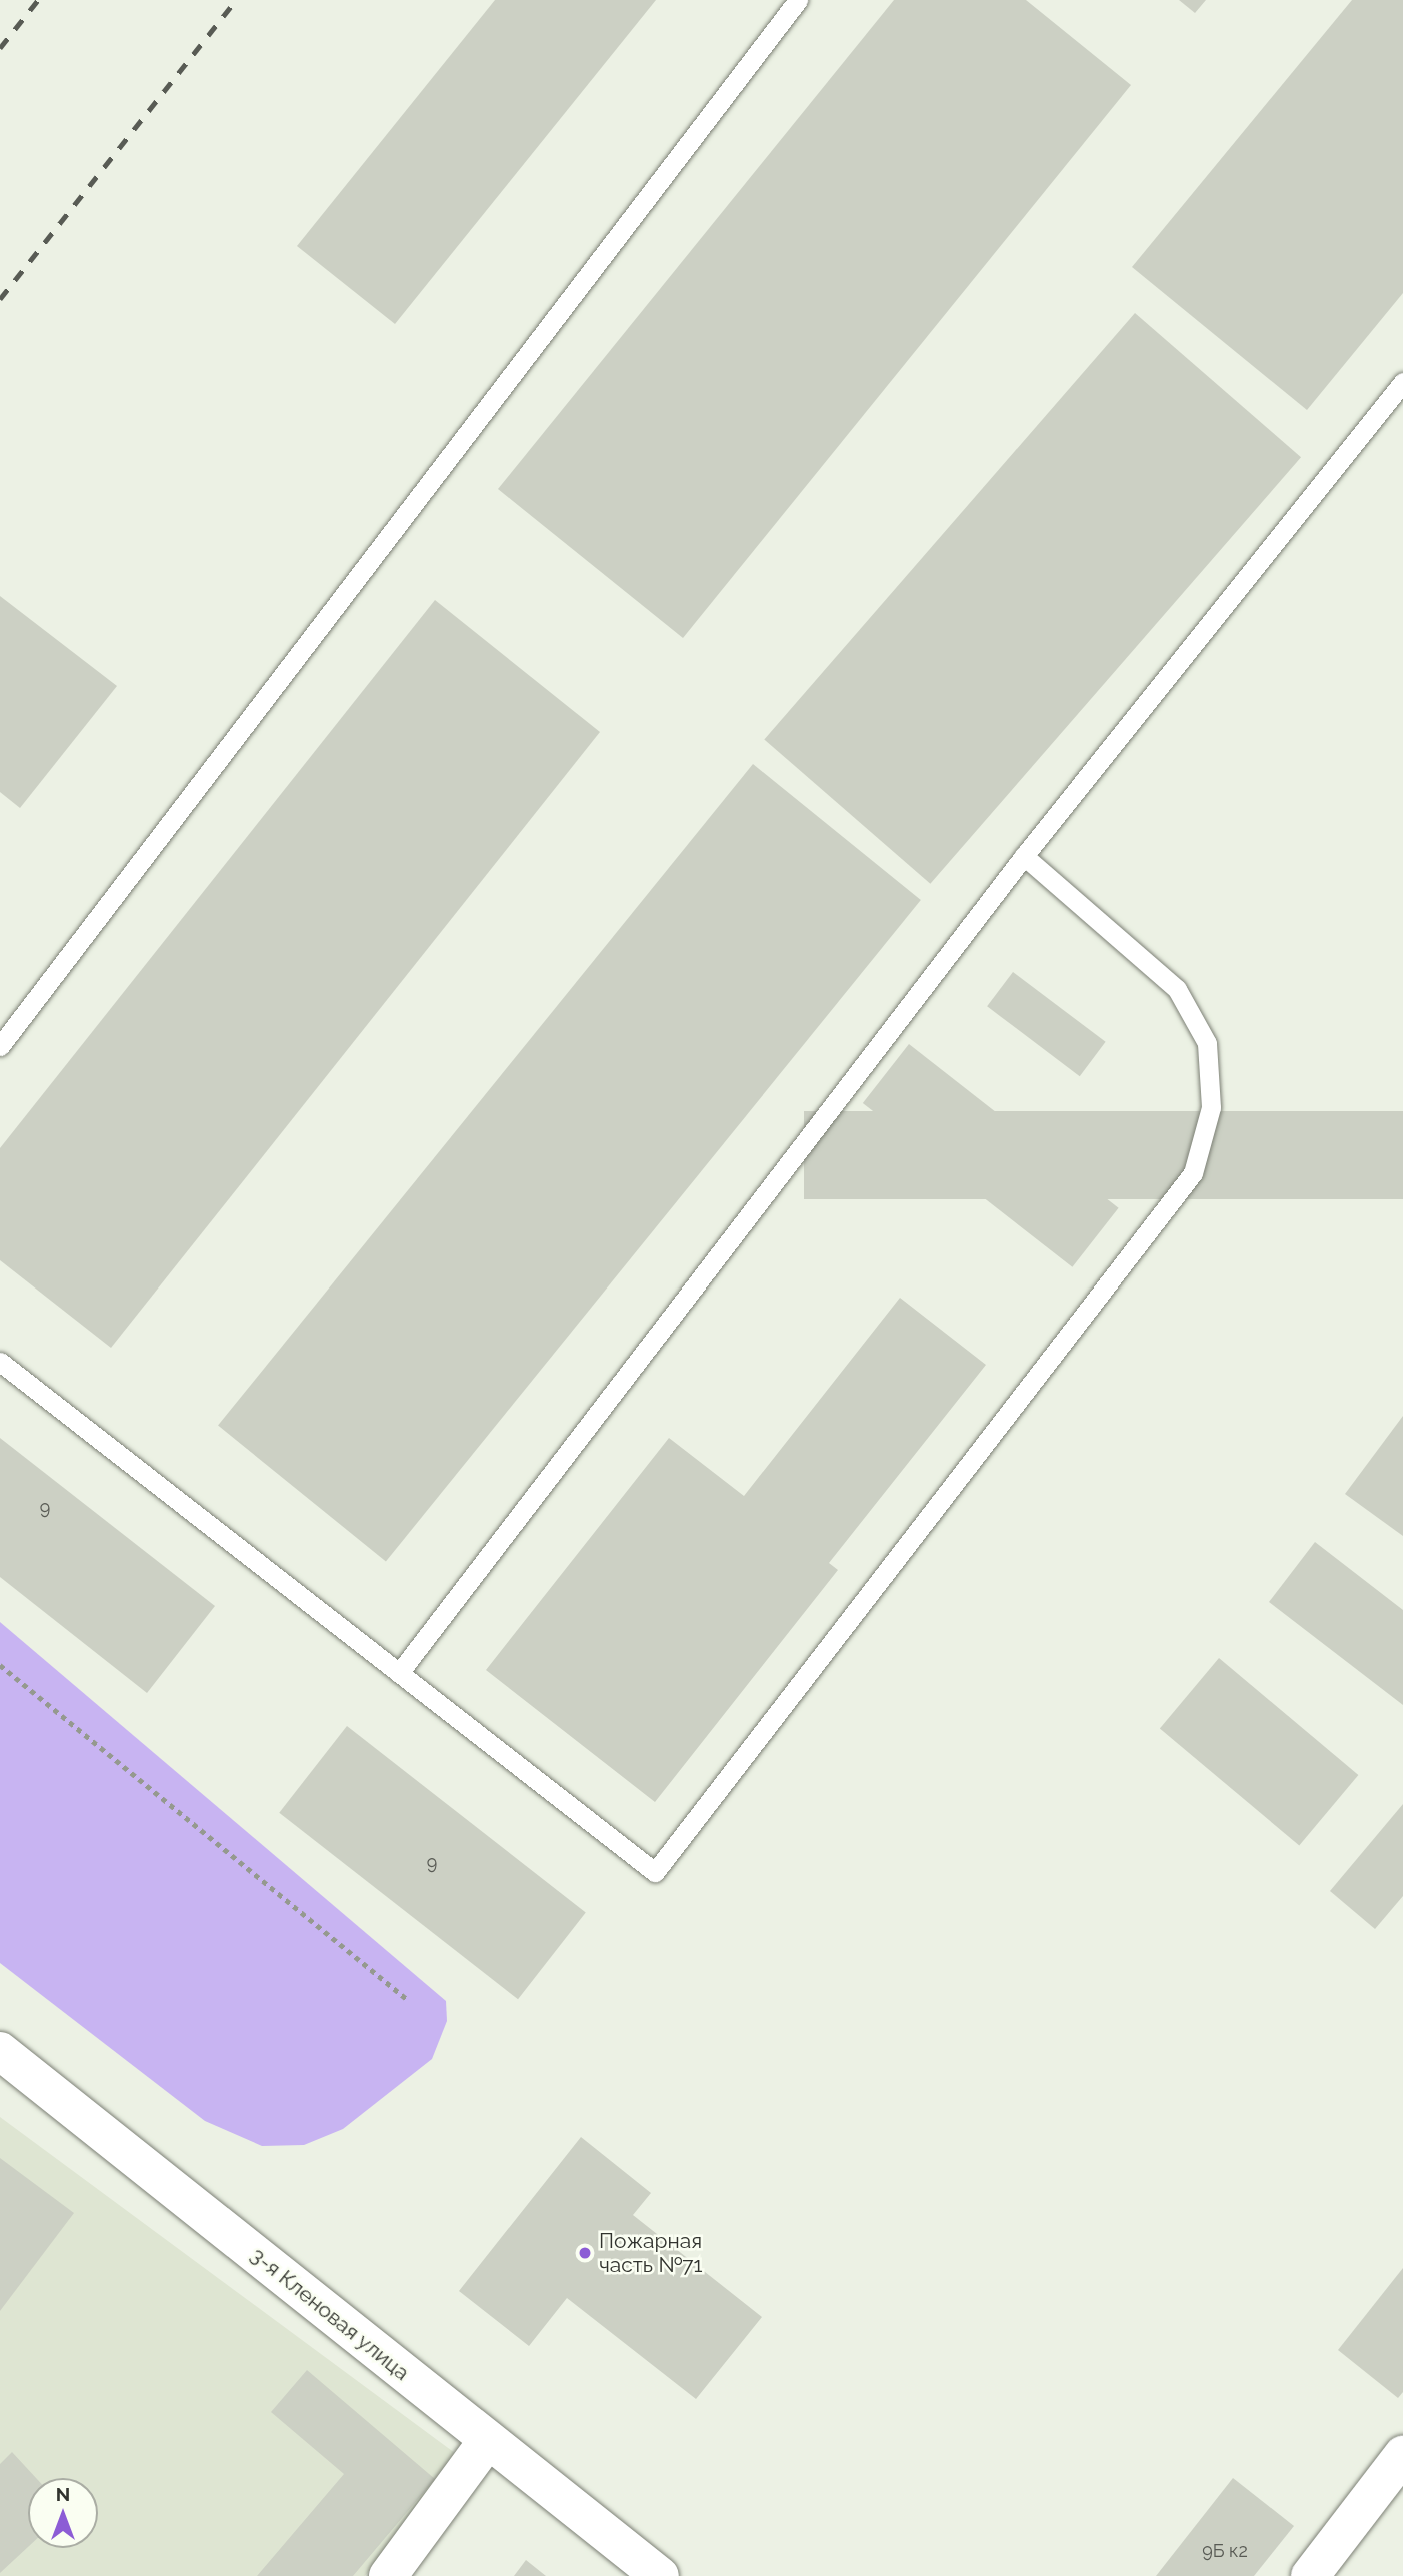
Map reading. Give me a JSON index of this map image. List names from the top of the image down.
{
  "streets": {
    "street": ["3-я Кленовая улица"]
  },
  "places": ["Пожарная часть №71"],
  "house_numbers": ["9", "9", "9Б к2"],
  "north": "top"
}
